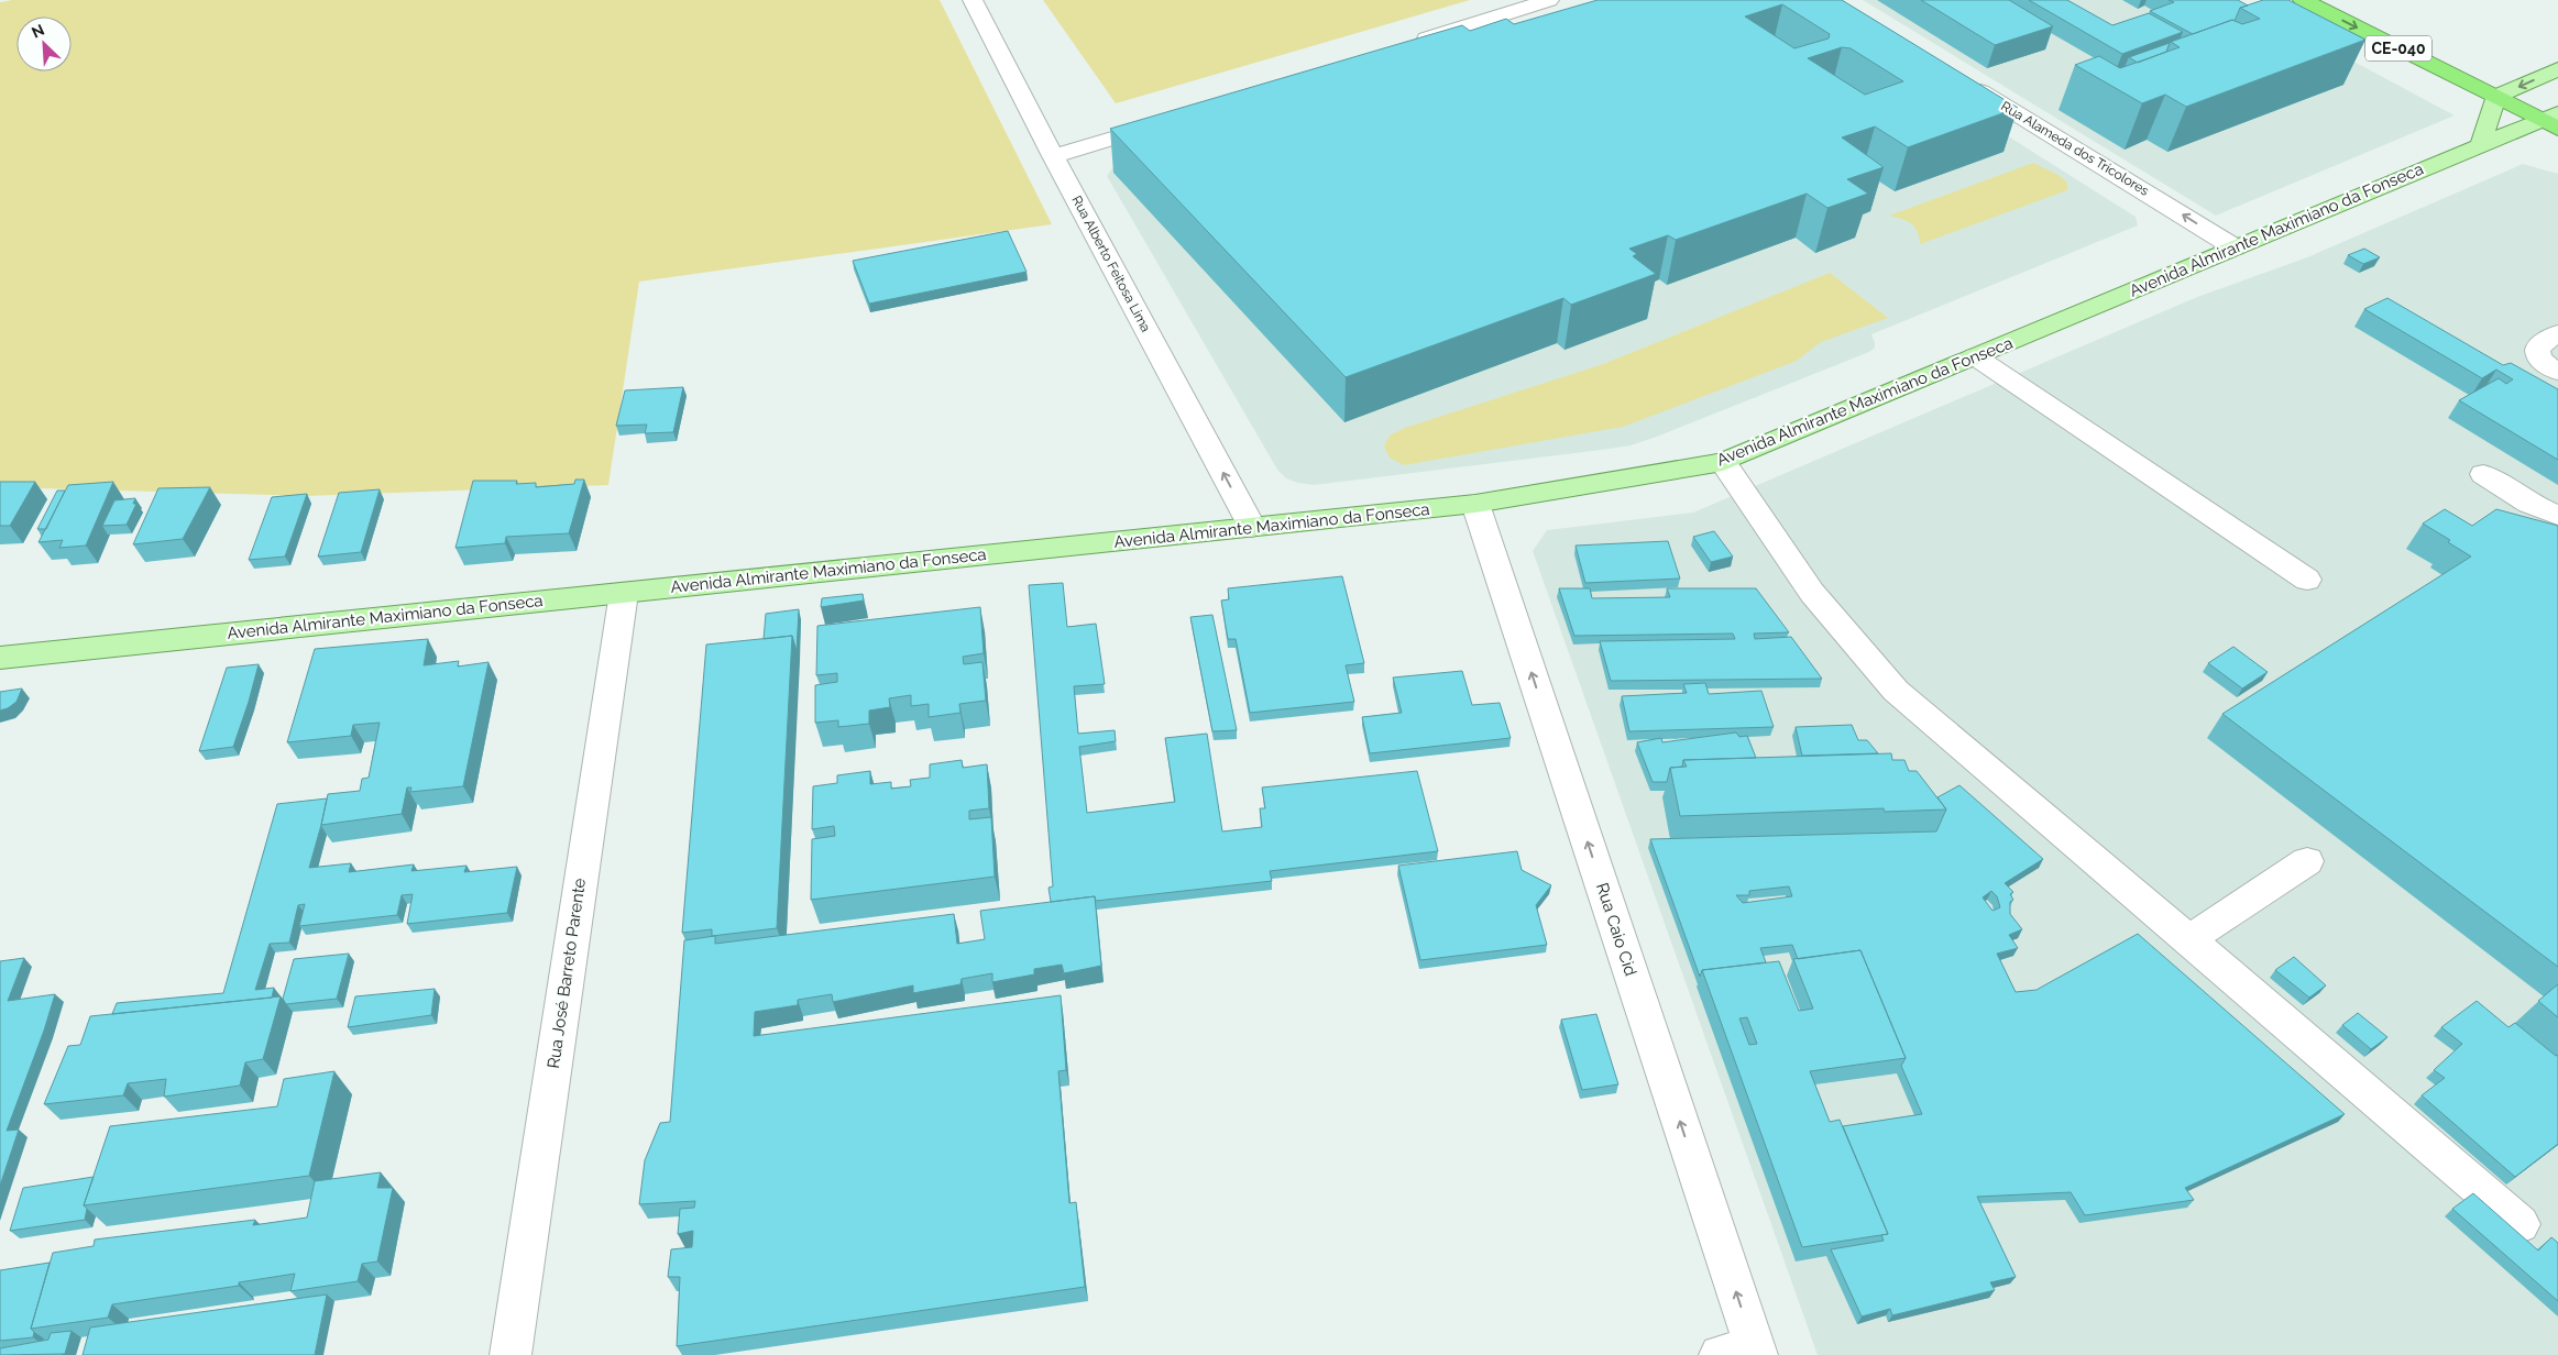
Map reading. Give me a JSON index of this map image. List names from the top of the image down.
{
  "streets": {
    "highway": ["CE-040"],
    "main road": ["Avenida Almirante Maximiano da Fonseca"],
    "street": [
      "Rua Alameda dos Tricolores",
      "Rua Alberto Feitosa Lima",
      "Rua Caio Cid",
      "Rua José Barreto Parente"
    ]
  },
  "crossings": [
    ["CE-040", "Avenida Almirante Maximiano da Fonseca"],
    ["Rua Alameda dos Tricolores", "Avenida Almirante Maximiano da Fonseca"],
    ["Avenida Almirante Maximiano da Fonseca", "Rua Alberto Feitosa Lima"],
    ["Avenida Almirante Maximiano da Fonseca", "Rua Caio Cid"],
    ["Avenida Almirante Maximiano da Fonseca", "Rua José Barreto Parente"]
  ],
  "one_way": ["Rua Alberto Feitosa Lima", "Rua Caio Cid"],
  "north": "top left"
}
